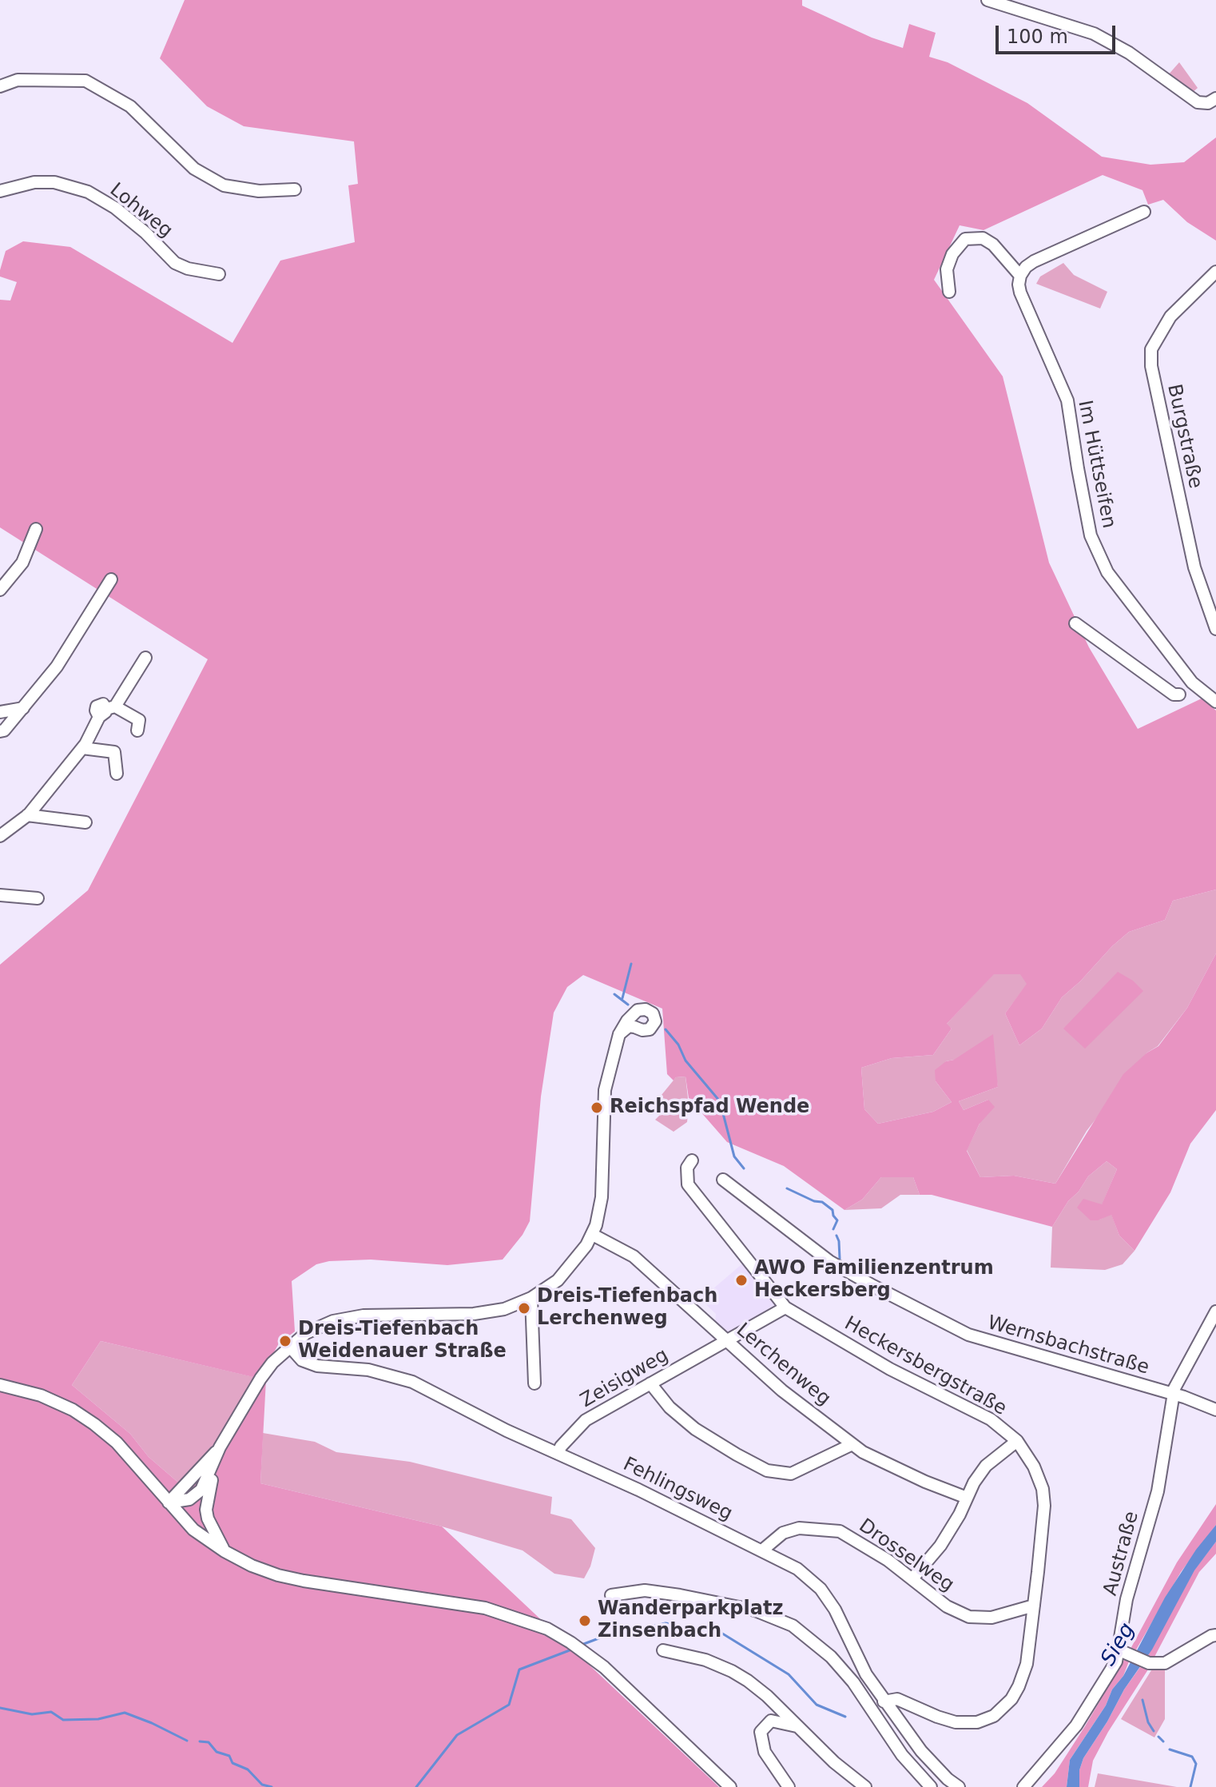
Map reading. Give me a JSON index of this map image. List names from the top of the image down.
{
  "streets": {
    "street": [
      "Lohweg",
      "Burgstraße",
      "Im Hüttseifen",
      "Wernsbachstraße",
      "Lerchenweg",
      "Heckersbergstraße",
      "Zeisigweg",
      "Fehlingsweg",
      "Austraße",
      "Drosselweg"
    ]
  },
  "crossings": [
    ["Wernsbachstraße", "Austraße"],
    ["Lerchenweg", "Zeisigweg"],
    ["Heckersbergstraße", "Zeisigweg"],
    ["Heckersbergstraße", "Fehlingsweg"],
    ["Heckersbergstraße", "Drosselweg"],
    ["Zeisigweg", "Fehlingsweg"],
    ["Fehlingsweg", "Drosselweg"]
  ],
  "water": ["Sieg"],
  "places": [
    "Reichspfad Wende",
    "AWO Familienzentrum Heckersberg",
    "Dreis-Tiefenbach Lerchenweg",
    "Dreis-Tiefenbach Weidenauer Straße",
    "Wanderparkplatz Zinsenbach"
  ],
  "scale_bar": "100 m"
}
